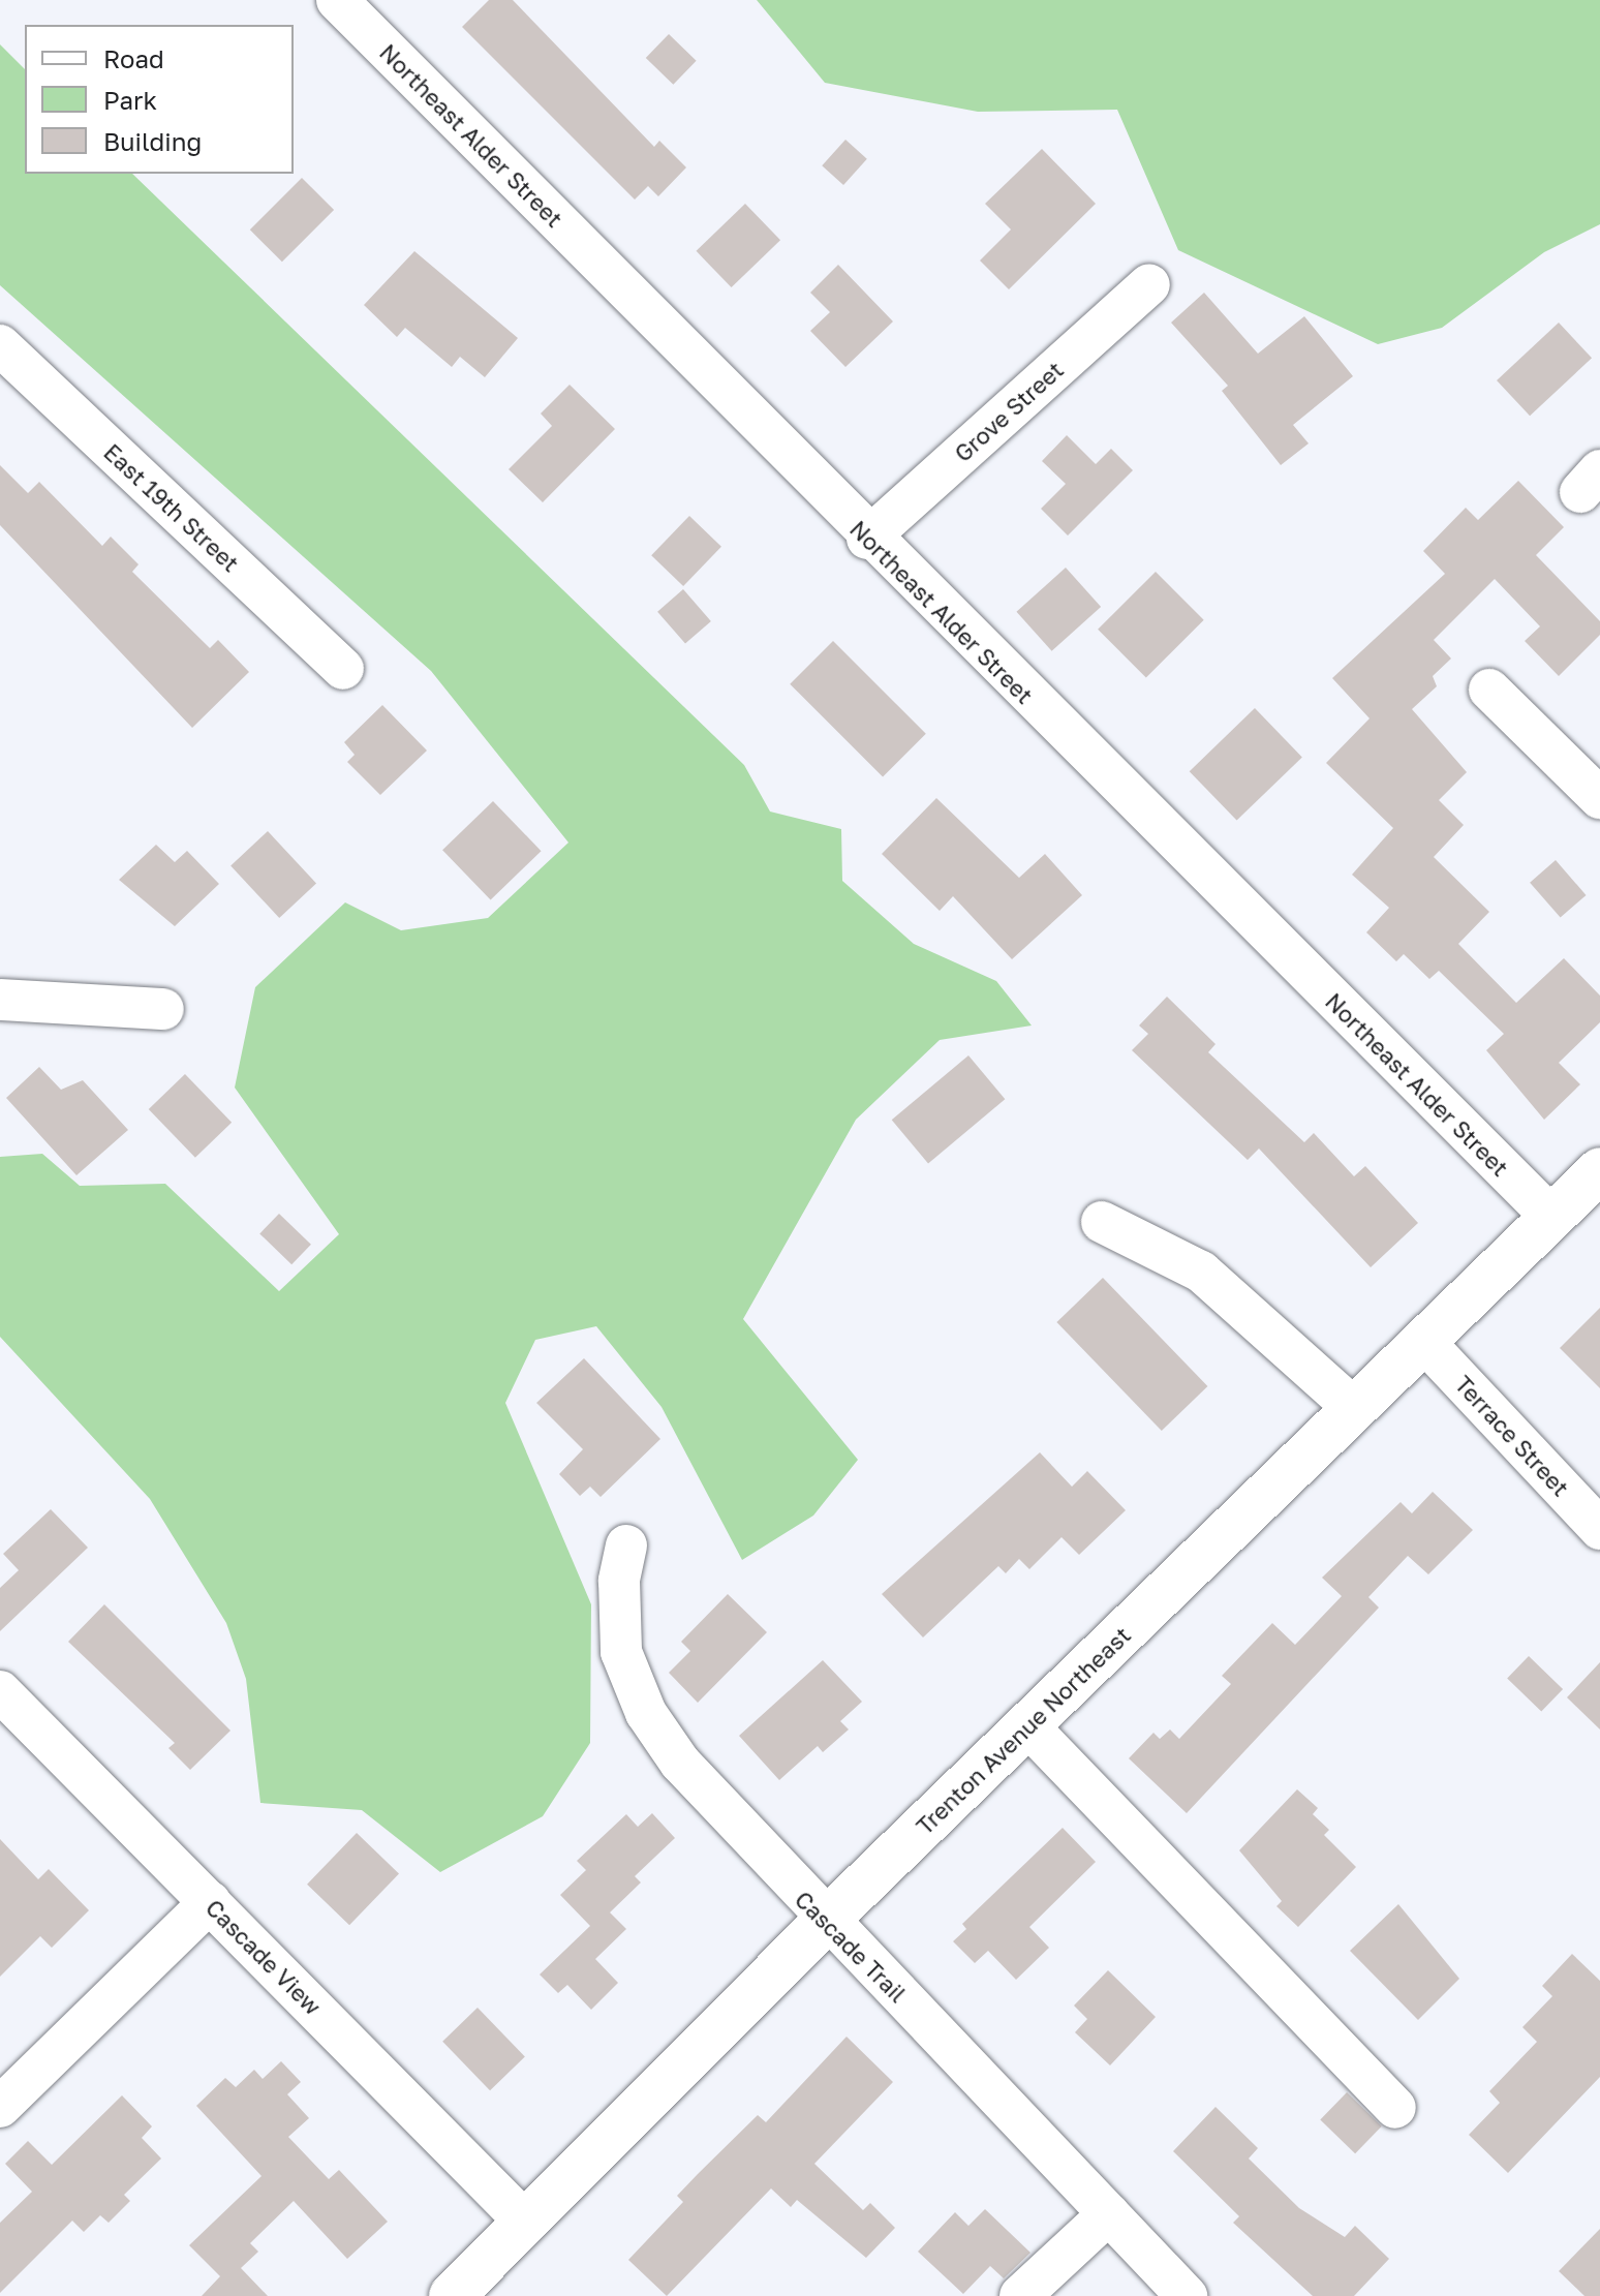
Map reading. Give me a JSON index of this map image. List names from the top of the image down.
{
  "streets": {
    "main road": ["Trenton Avenue Northeast"],
    "street": [
      "Northeast Alder Street",
      "Grove Street",
      "East 19th Street",
      "Terrace Street",
      "Cascade Trail",
      "Cascade View"
    ]
  },
  "crossings": [
    ["Northeast Alder Street", "Grove Street"],
    ["Northeast Alder Street", "Trenton Avenue Northeast"],
    ["Terrace Street", "Trenton Avenue Northeast"],
    ["Trenton Avenue Northeast", "Cascade Trail"],
    ["Trenton Avenue Northeast", "Cascade View"]
  ],
  "legend": ["Road", "Park", "Building"]
}
